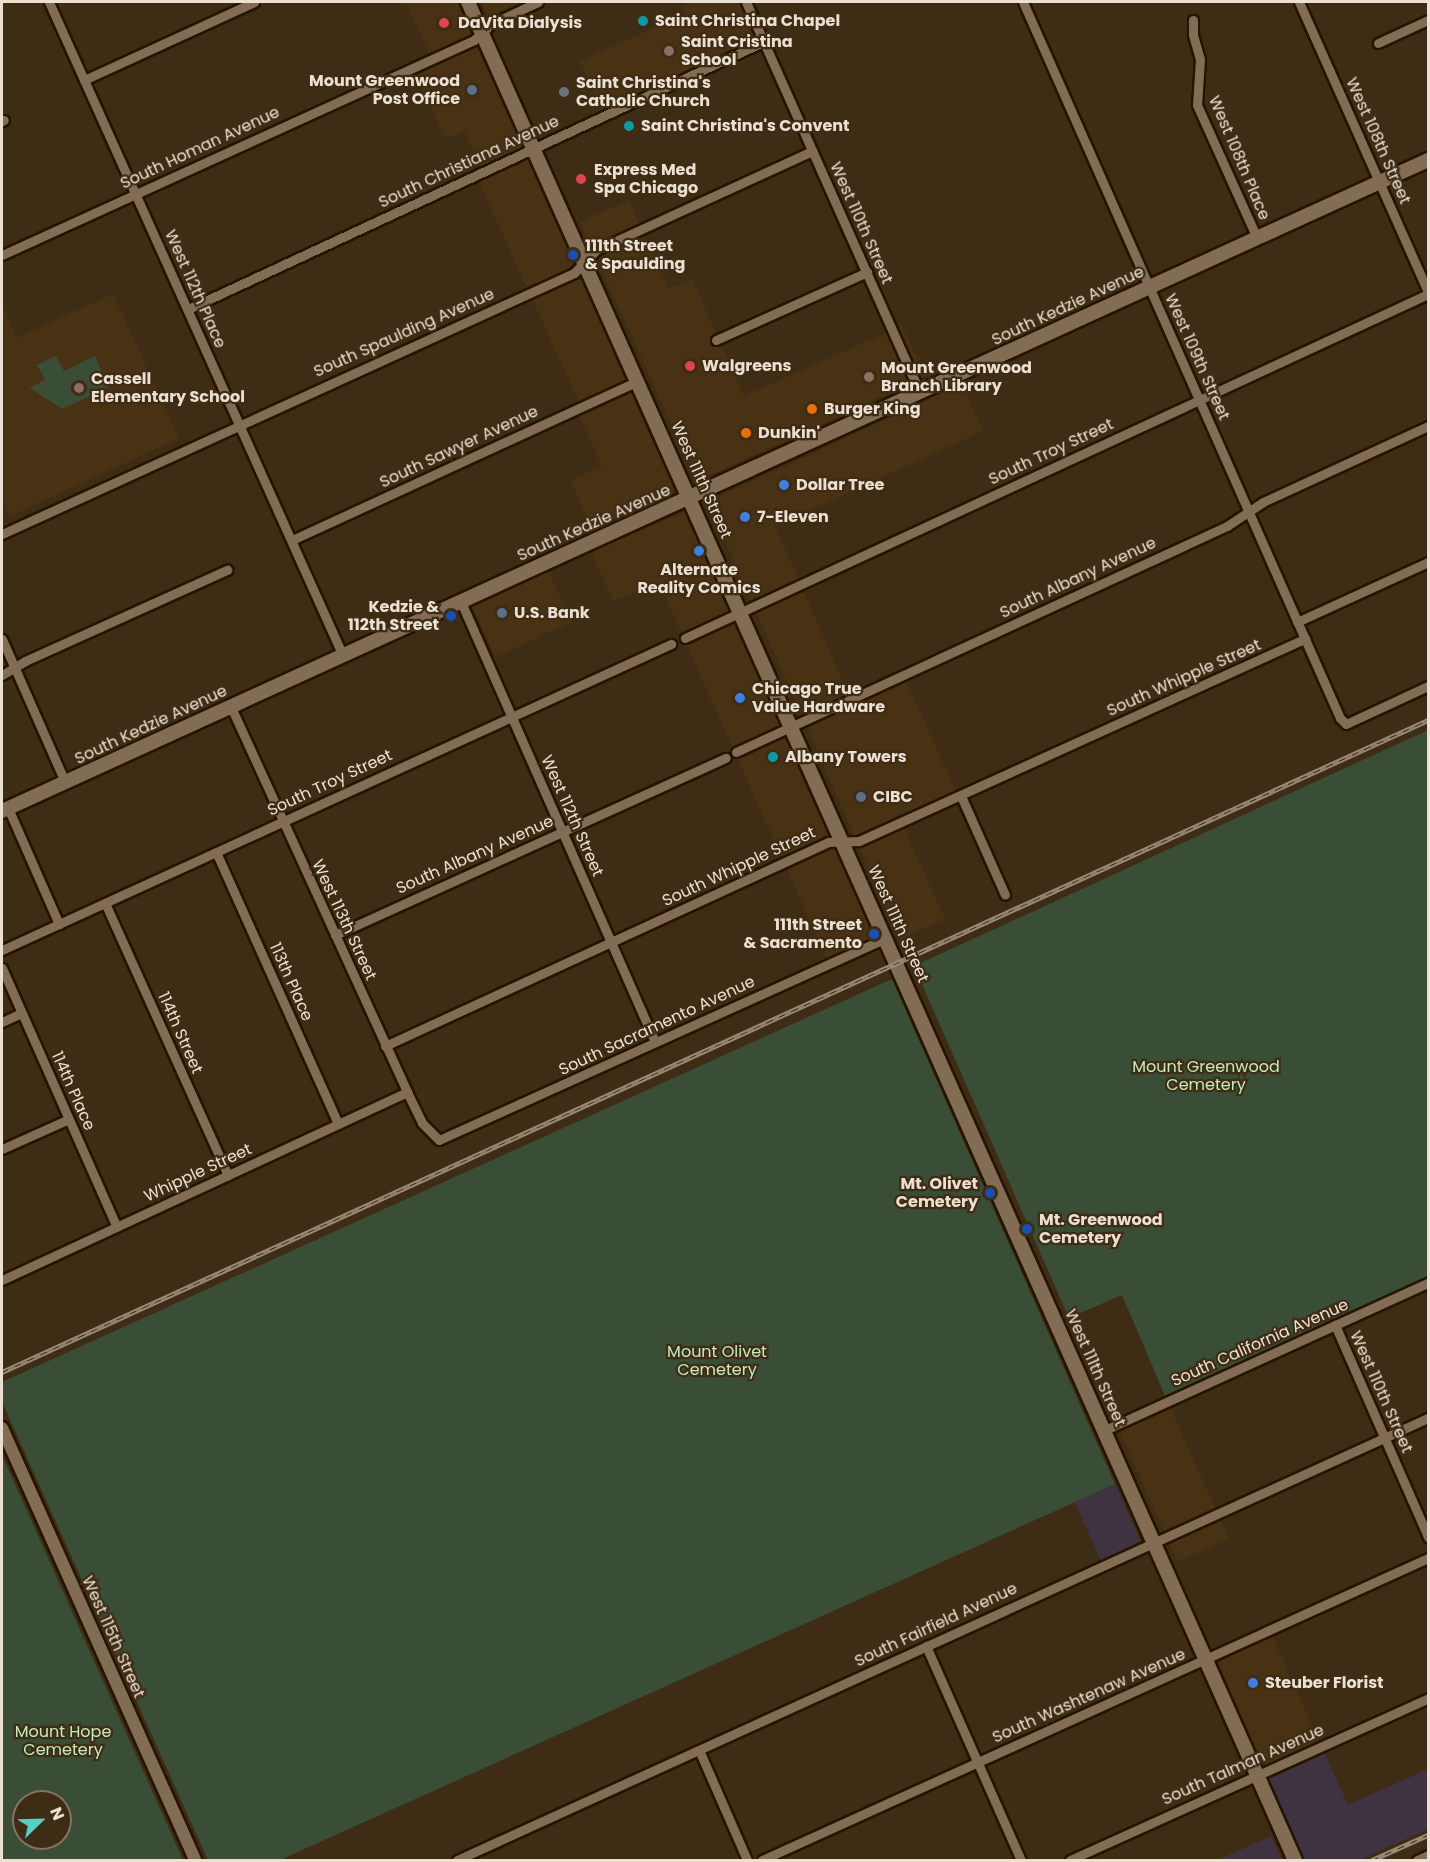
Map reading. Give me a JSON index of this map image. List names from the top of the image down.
{
  "streets": {
    "main road": ["South Kedzie Avenue", "West 111th Street"],
    "street": [
      "West 108th Street",
      "South Homan Avenue",
      "West 108th Place",
      "South Christiana Avenue",
      "West 110th Street",
      "West 112th Place",
      "South Spaulding Avenue",
      "West 109th Street",
      "South Sawyer Avenue",
      "South Troy Street",
      "South Albany Avenue",
      "South Whipple Street",
      "West 112th Street",
      "West 113th Street",
      "113th Place",
      "South Sacramento Avenue",
      "114th Street",
      "114th Place",
      "Whipple Street",
      "South California Avenue",
      "South Fairfield Avenue",
      "West 115th Street",
      "South Washtenaw Avenue",
      "South Talman Avenue"
    ]
  },
  "crossings": [
    ["West 108th Street", "South Kedzie Avenue"],
    ["West 108th Street", "South Troy Street"],
    ["South Homan Avenue", "West 112th Place"],
    ["South Homan Avenue", "West 111th Street"],
    ["West 108th Place", "South Kedzie Avenue"],
    ["South Christiana Avenue", "West 110th Street"],
    ["South Christiana Avenue", "West 112th Place"],
    ["South Christiana Avenue", "West 111th Street"],
    ["West 110th Street", "South Kedzie Avenue"],
    ["West 110th Street", "South Spaulding Avenue"],
    ["West 110th Street", "South California Avenue"],
    ["West 110th Street", "South Fairfield Avenue"],
    ["West 112th Place", "South Kedzie Avenue"],
    ["West 112th Place", "South Spaulding Avenue"],
    ["West 112th Place", "South Sawyer Avenue"],
    ["South Kedzie Avenue", "West 109th Street"],
    ["South Kedzie Avenue", "West 111th Street"],
    ["South Kedzie Avenue", "West 112th Street"],
    ["South Kedzie Avenue", "West 113th Street"],
    ["South Spaulding Avenue", "West 111th Street"],
    ["West 109th Street", "South Troy Street"],
    ["West 109th Street", "South Albany Avenue"],
    ["West 109th Street", "South Whipple Street"],
    ["South Sawyer Avenue", "West 111th Street"],
    ["South Troy Street", "West 111th Street"],
    ["South Troy Street", "West 112th Street"],
    ["South Troy Street", "West 113th Street"],
    ["South Troy Street", "113th Place"],
    ["South Troy Street", "114th Street"],
    ["West 111th Street", "South Albany Avenue"],
    ["West 111th Street", "South Whipple Street"],
    ["West 111th Street", "South Sacramento Avenue"],
    ["West 111th Street", "South California Avenue"],
    ["West 111th Street", "South Fairfield Avenue"],
    ["West 111th Street", "South Washtenaw Avenue"],
    ["West 111th Street", "South Talman Avenue"],
    ["South Albany Avenue", "West 112th Street"],
    ["South Albany Avenue", "West 113th Street"],
    ["South Whipple Street", "West 112th Street"],
    ["South Whipple Street", "West 113th Street"],
    ["West 112th Street", "South Sacramento Avenue"],
    ["West 113th Street", "South Sacramento Avenue"],
    ["West 113th Street", "Whipple Street"],
    ["113th Place", "Whipple Street"],
    ["114th Street", "Whipple Street"],
    ["114th Place", "Whipple Street"]
  ],
  "parks": ["Mount Greenwood Cemetery", "Mount Olivet Cemetery", "Mount Hope Cemetery"],
  "places": [
    "Saint Christina Chapel",
    "DaVita Dialysis",
    "Saint Cristina School",
    "Mount Greenwood Post Office",
    "Saint Christina's Catholic Church",
    "Saint Christina's Convent",
    "Express Med Spa Chicago",
    "111th Street & Spaulding",
    "Walgreens",
    "Mount Greenwood Branch Library",
    "Cassell Elementary School",
    "Burger King",
    "Dunkin'",
    "Dollar Tree",
    "7-Eleven",
    "Alternate Reality Comics",
    "U.S. Bank",
    "Kedzie & 112th Street",
    "Chicago True Value Hardware",
    "Albany Towers",
    "CIBC",
    "111th Street & Sacramento",
    "Mt. Olivet Cemetery",
    "Mt. Greenwood Cemetery",
    "Steuber Florist"
  ],
  "north": "top right"
}
